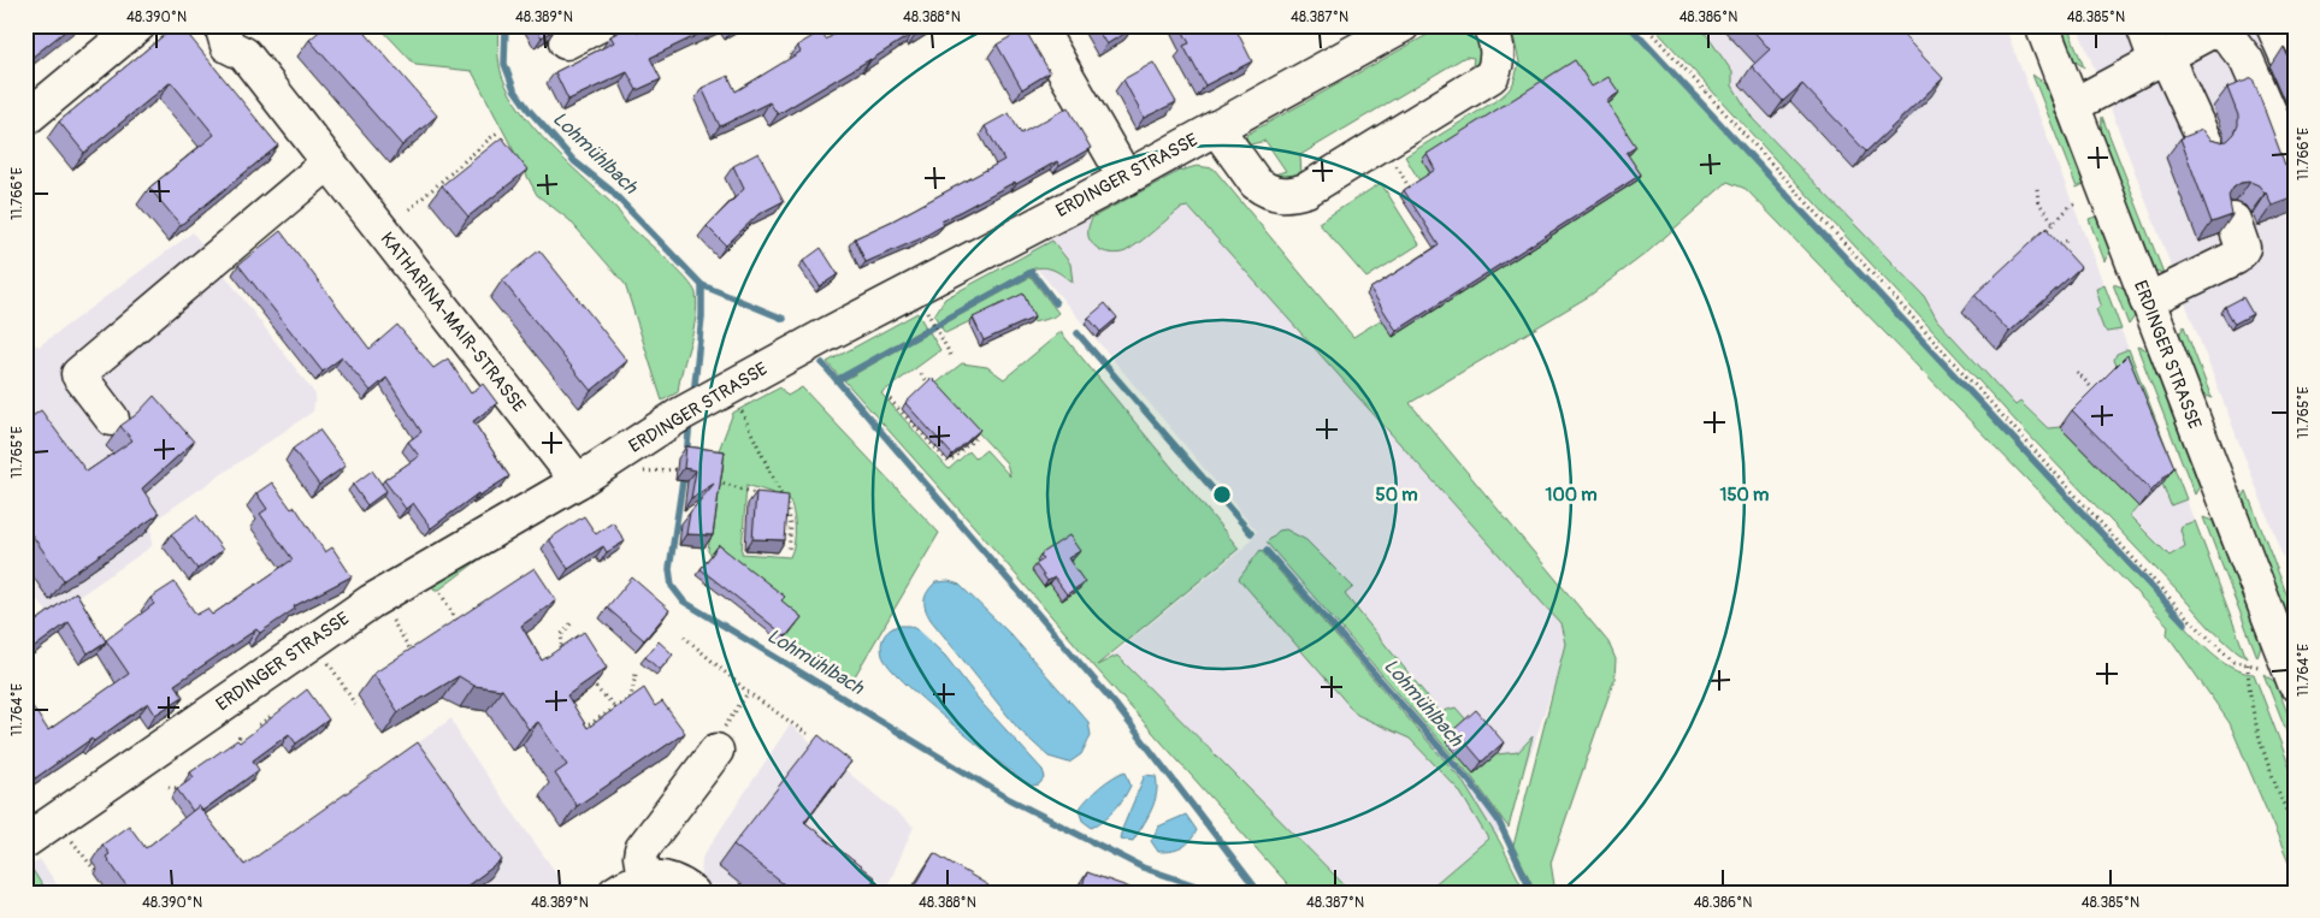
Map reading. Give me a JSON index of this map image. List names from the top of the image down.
{
  "streets": {
    "street": ["ERDINGER STRASSE", "KATHARINA-MAIR-STRASSE"]
  },
  "crossings": [
    ["ERDINGER STRASSE", "KATHARINA-MAIR-STRASSE"]
  ],
  "water": ["Lohmühlbach"],
  "coordinates": [
    "48.390°N",
    "48.389°N",
    "48.388°N",
    "48.387°N",
    "48.386°N",
    "48.385°N",
    "11.766°E",
    "11.765°E",
    "11.764°E"
  ],
  "rings": ["50 m", "100 m", "150 m"]
}
